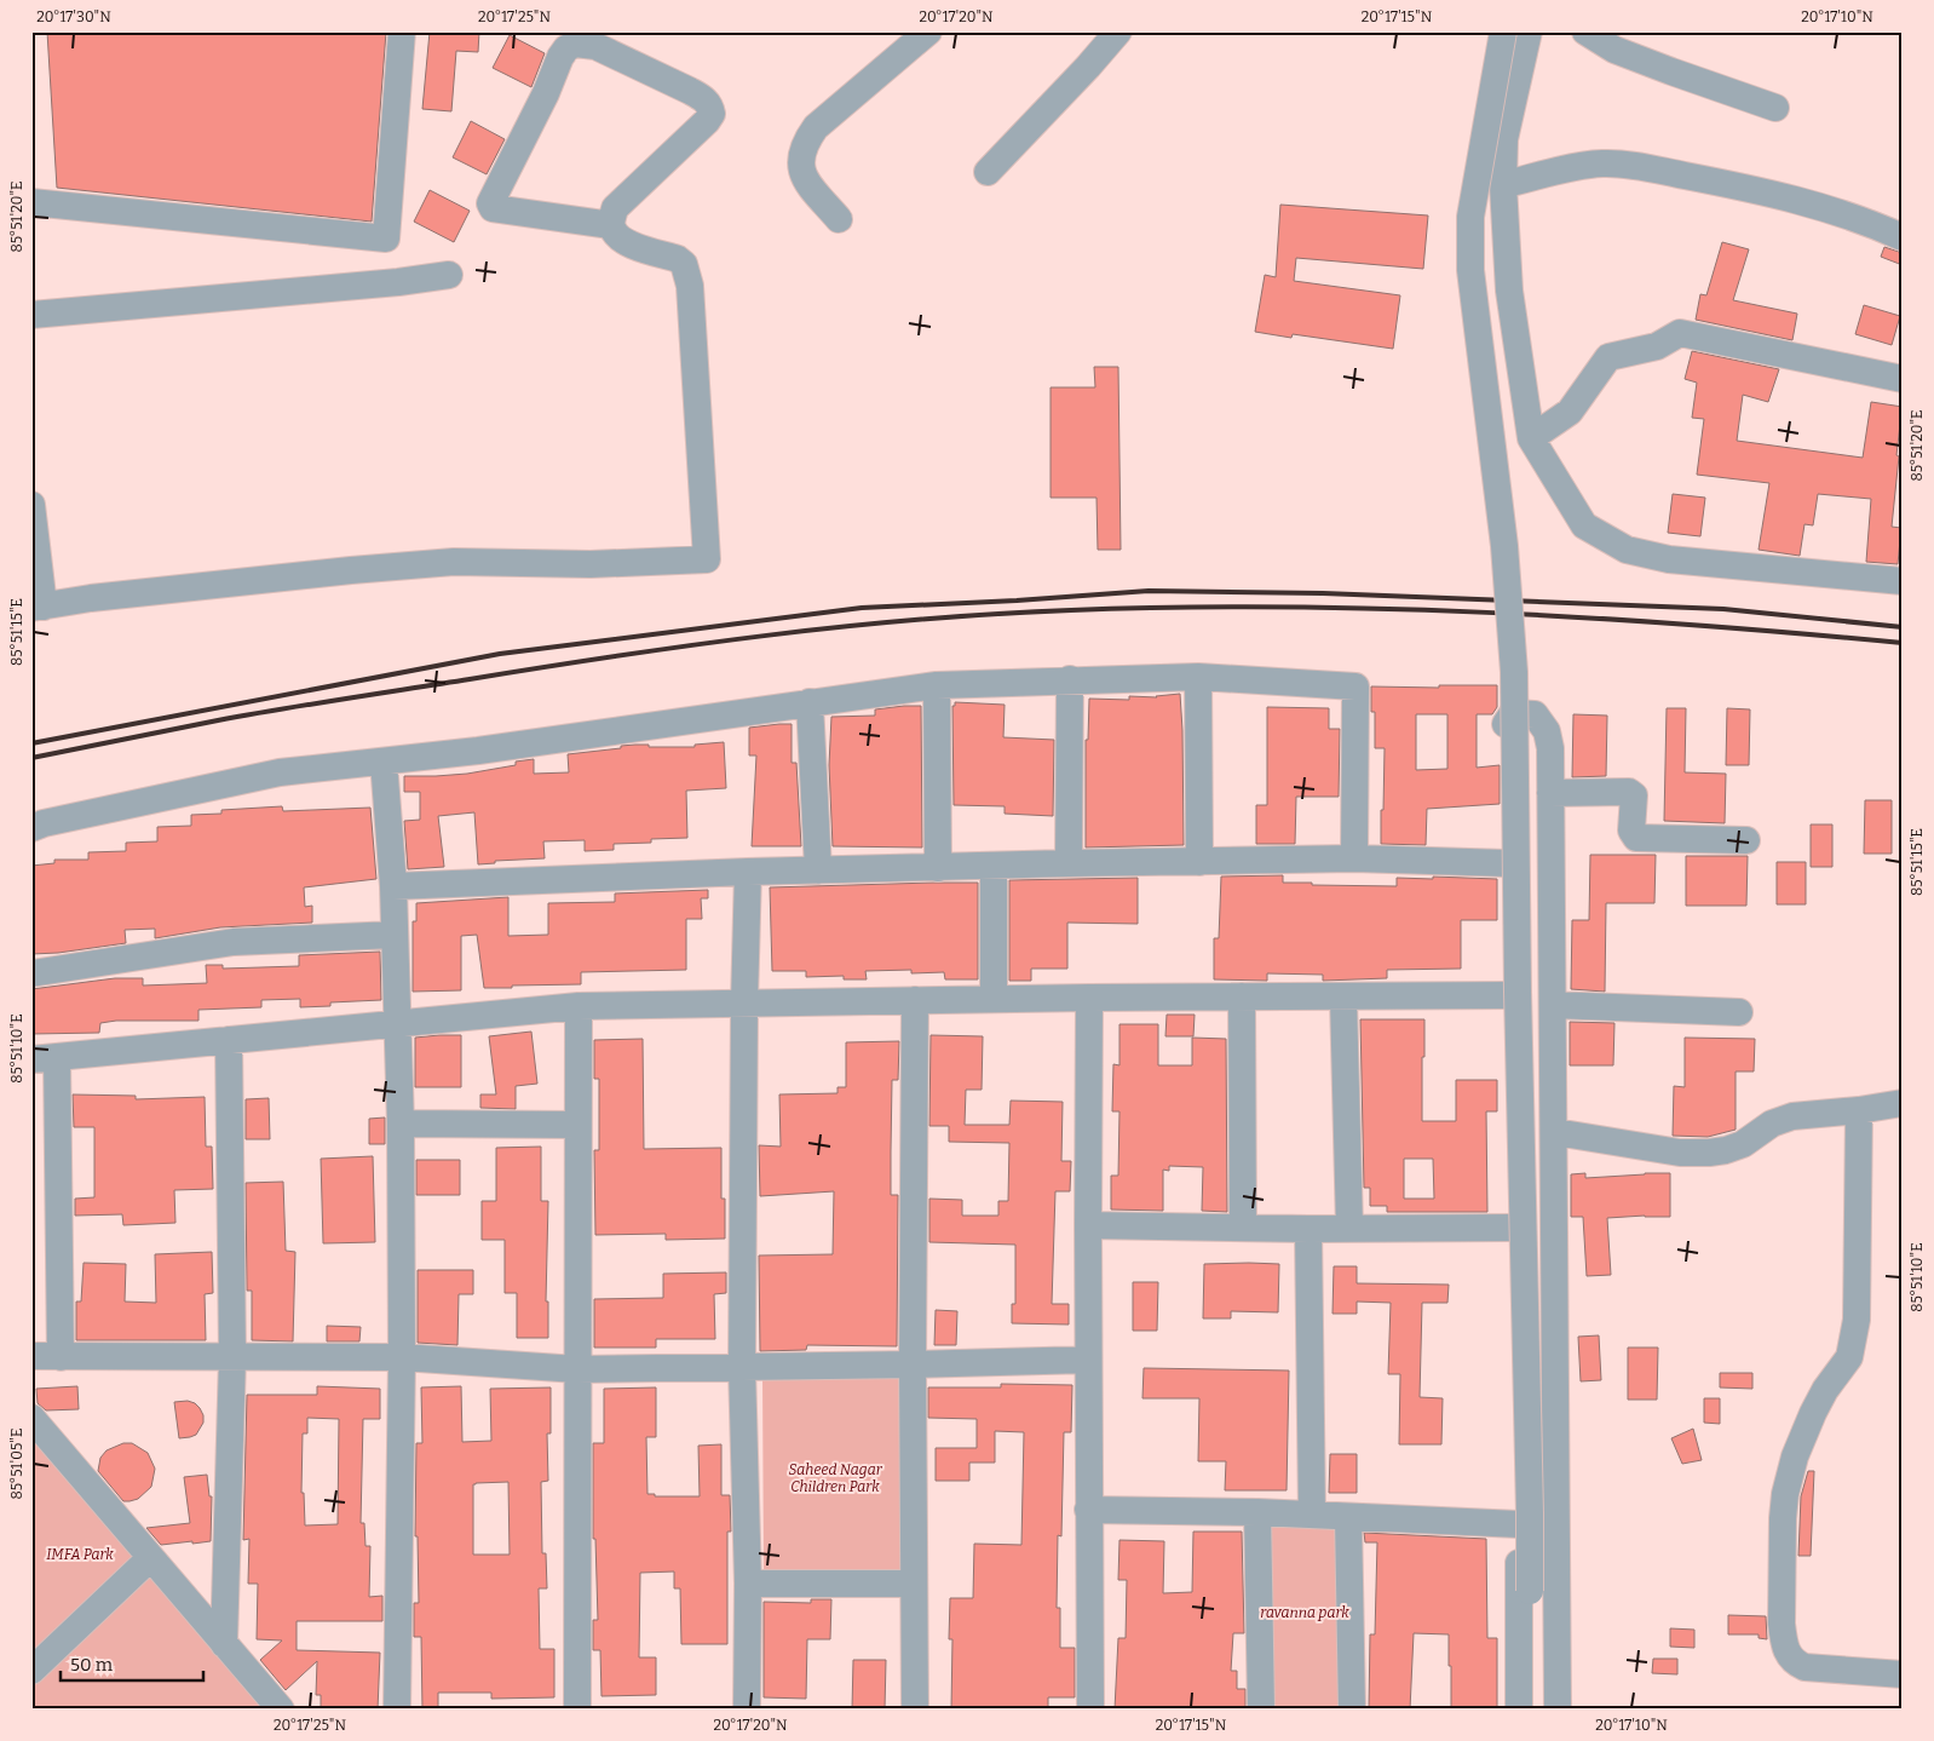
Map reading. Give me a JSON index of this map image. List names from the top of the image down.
{
  "parks": ["Saheed Nagar Children Park", "IMFA Park", "ravanna park"],
  "scale_bar": "50 m",
  "coordinates": [
    "20°17'30\"N",
    "20°17'25\"N",
    "20°17'20\"N",
    "20°17'15\"N",
    "20°17'10\"N",
    "85°51'20\"E",
    "85°51'15\"E",
    "85°51'10\"E",
    "85°51'05\"E"
  ]
}
